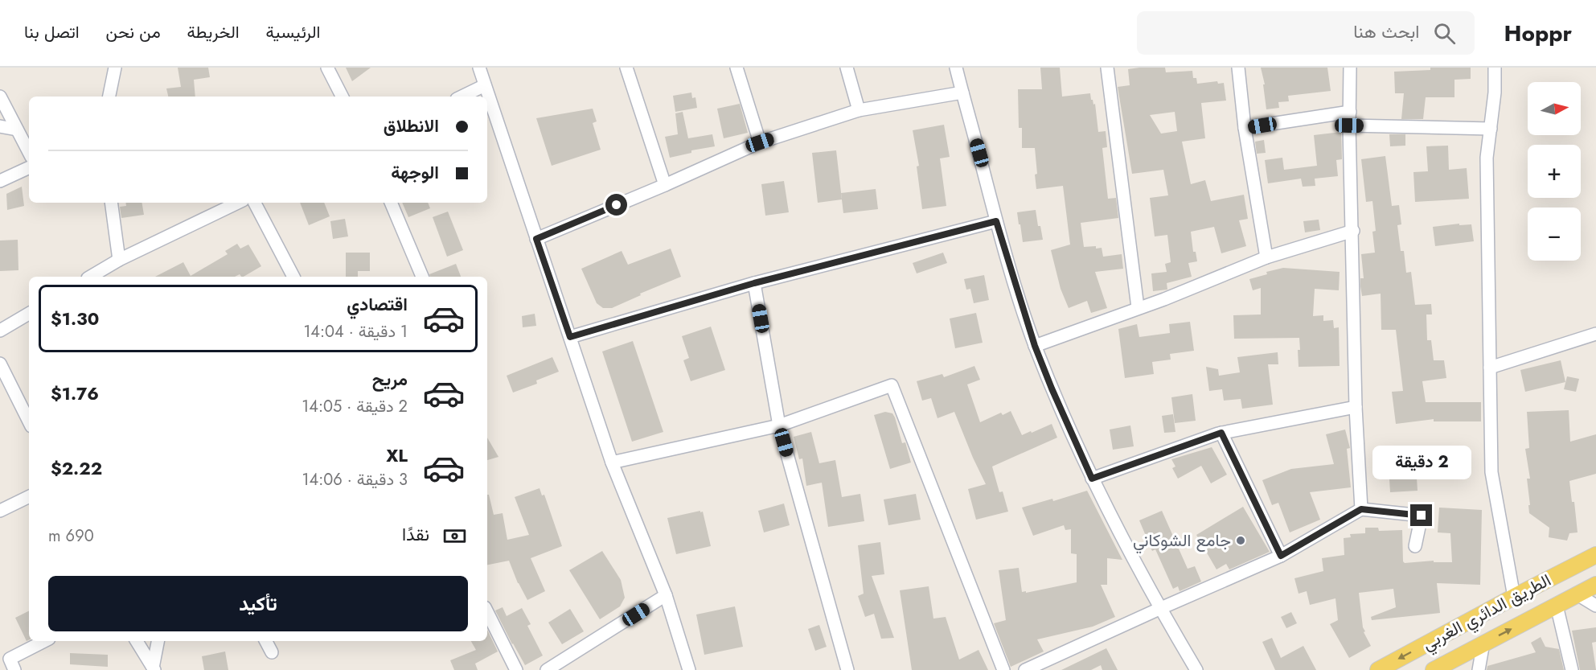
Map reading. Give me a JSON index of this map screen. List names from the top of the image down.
{
  "streets": {
    "main road": ["الطريق الدائري الغربي"]
  },
  "places": ["جامع الشوكاني"],
  "north": "right",
  "page": {
    "header": "Hoppr",
    "search": "ابحث هنا",
    "nav": [
      "الرئيسية",
      "الخريطة",
      "من نحن",
      "اتصل بنا"
    ],
    "map_buttons": ["+", "−"],
    "banner": ["الانطلاق", "الوجهة"],
    "list": [
      {
        "name": "اقتصادي",
        "note": "1 دقيقة · 14:04",
        "value": "$1.30"
      },
      {
        "name": "مريح",
        "note": "2 دقيقة · 14:05",
        "value": "$1.76"
      },
      {
        "name": "XL",
        "note": "3 دقيقة · 14:06",
        "value": "$2.22"
      }
    ],
    "bubble": "2 دقيقة",
    "pay": ["نقدًا", "690 m"],
    "buttons": "تأكيد"
  }
}
